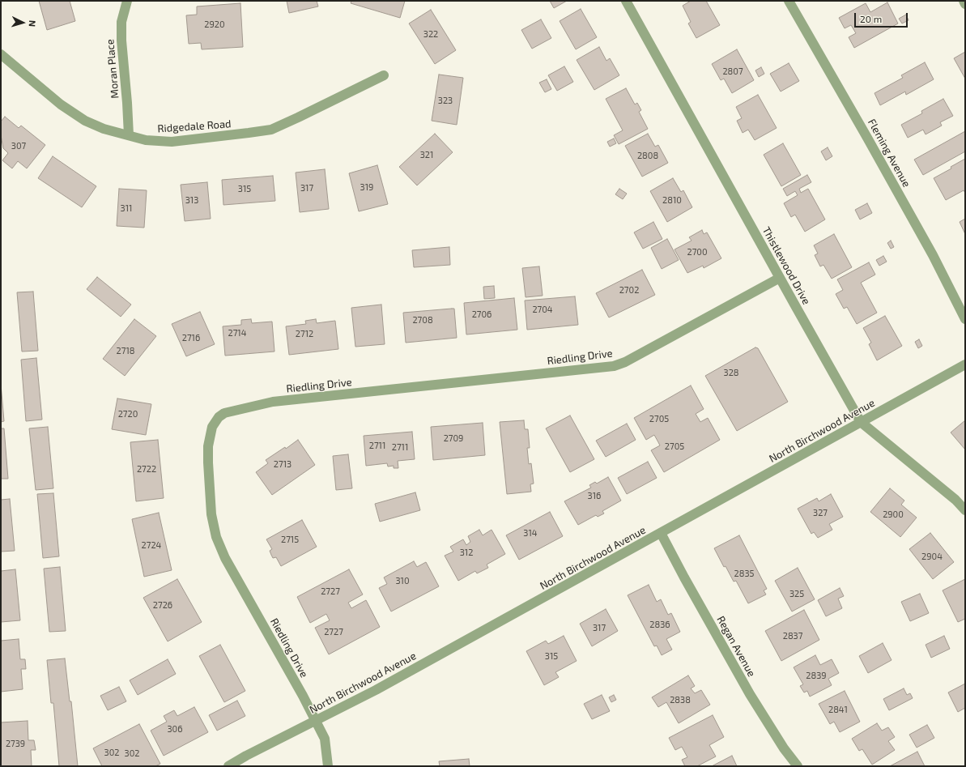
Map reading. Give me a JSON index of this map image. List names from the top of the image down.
{
  "streets": {
    "street": [
      "Moran Place",
      "Ridgedale Road",
      "Fleming Avenue",
      "Thistlewood Drive",
      "Riedling Drive",
      "North Birchwood Avenue",
      "Regan Avenue"
    ]
  },
  "crossings": [
    ["Moran Place", "Ridgedale Road"],
    ["Thistlewood Drive", "Riedling Drive"],
    ["Thistlewood Drive", "North Birchwood Avenue"],
    ["Riedling Drive", "North Birchwood Avenue"],
    ["North Birchwood Avenue", "Regan Avenue"]
  ],
  "house_numbers": [
    "2920",
    "322",
    "2807",
    "323",
    "307",
    "321",
    "2808",
    "319",
    "317",
    "315",
    "313",
    "2810",
    "311",
    "2700",
    "2702",
    "2704",
    "2706",
    "2708",
    "2714",
    "2712",
    "2716",
    "2718",
    "328",
    "2720",
    "2705",
    "2709",
    "2711",
    "2705",
    "2711",
    "2713",
    "2722",
    "316",
    "327",
    "2900",
    "314",
    "2715",
    "2724",
    "312",
    "2904",
    "2835",
    "310",
    "2727",
    "325",
    "2726",
    "2836",
    "317",
    "2727",
    "2837",
    "315",
    "2839",
    "2838",
    "2841",
    "306",
    "2739",
    "302",
    "302"
  ],
  "scale_bar": "20 m",
  "north": "right"
}
